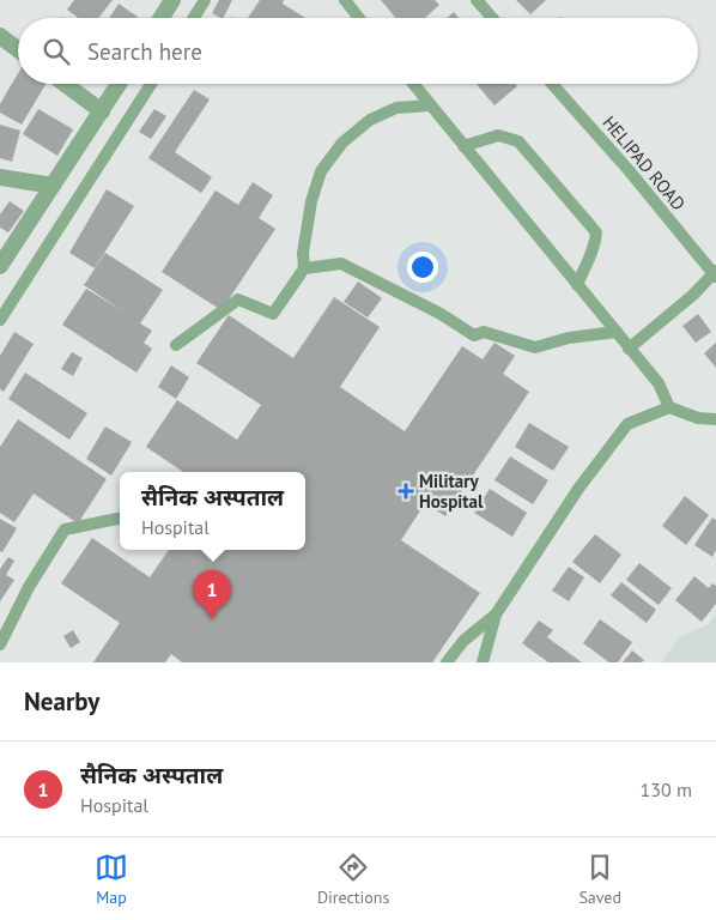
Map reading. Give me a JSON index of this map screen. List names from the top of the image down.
{
  "streets": {
    "lane": ["HELIPAD ROAD"]
  },
  "places": {
    "health": ["Military Hospital"]
  },
  "page": {
    "search": "Search here",
    "popup": ["सैनिक अस्पताल", "Hospital"],
    "pins": "1",
    "heading": "Nearby",
    "list": [
      {
        "mark": "1",
        "name": "सैनिक अस्पताल",
        "note": "Hospital",
        "value": "130 m"
      }
    ],
    "nav": ["Map", "Directions", "Saved"]
  }
}
